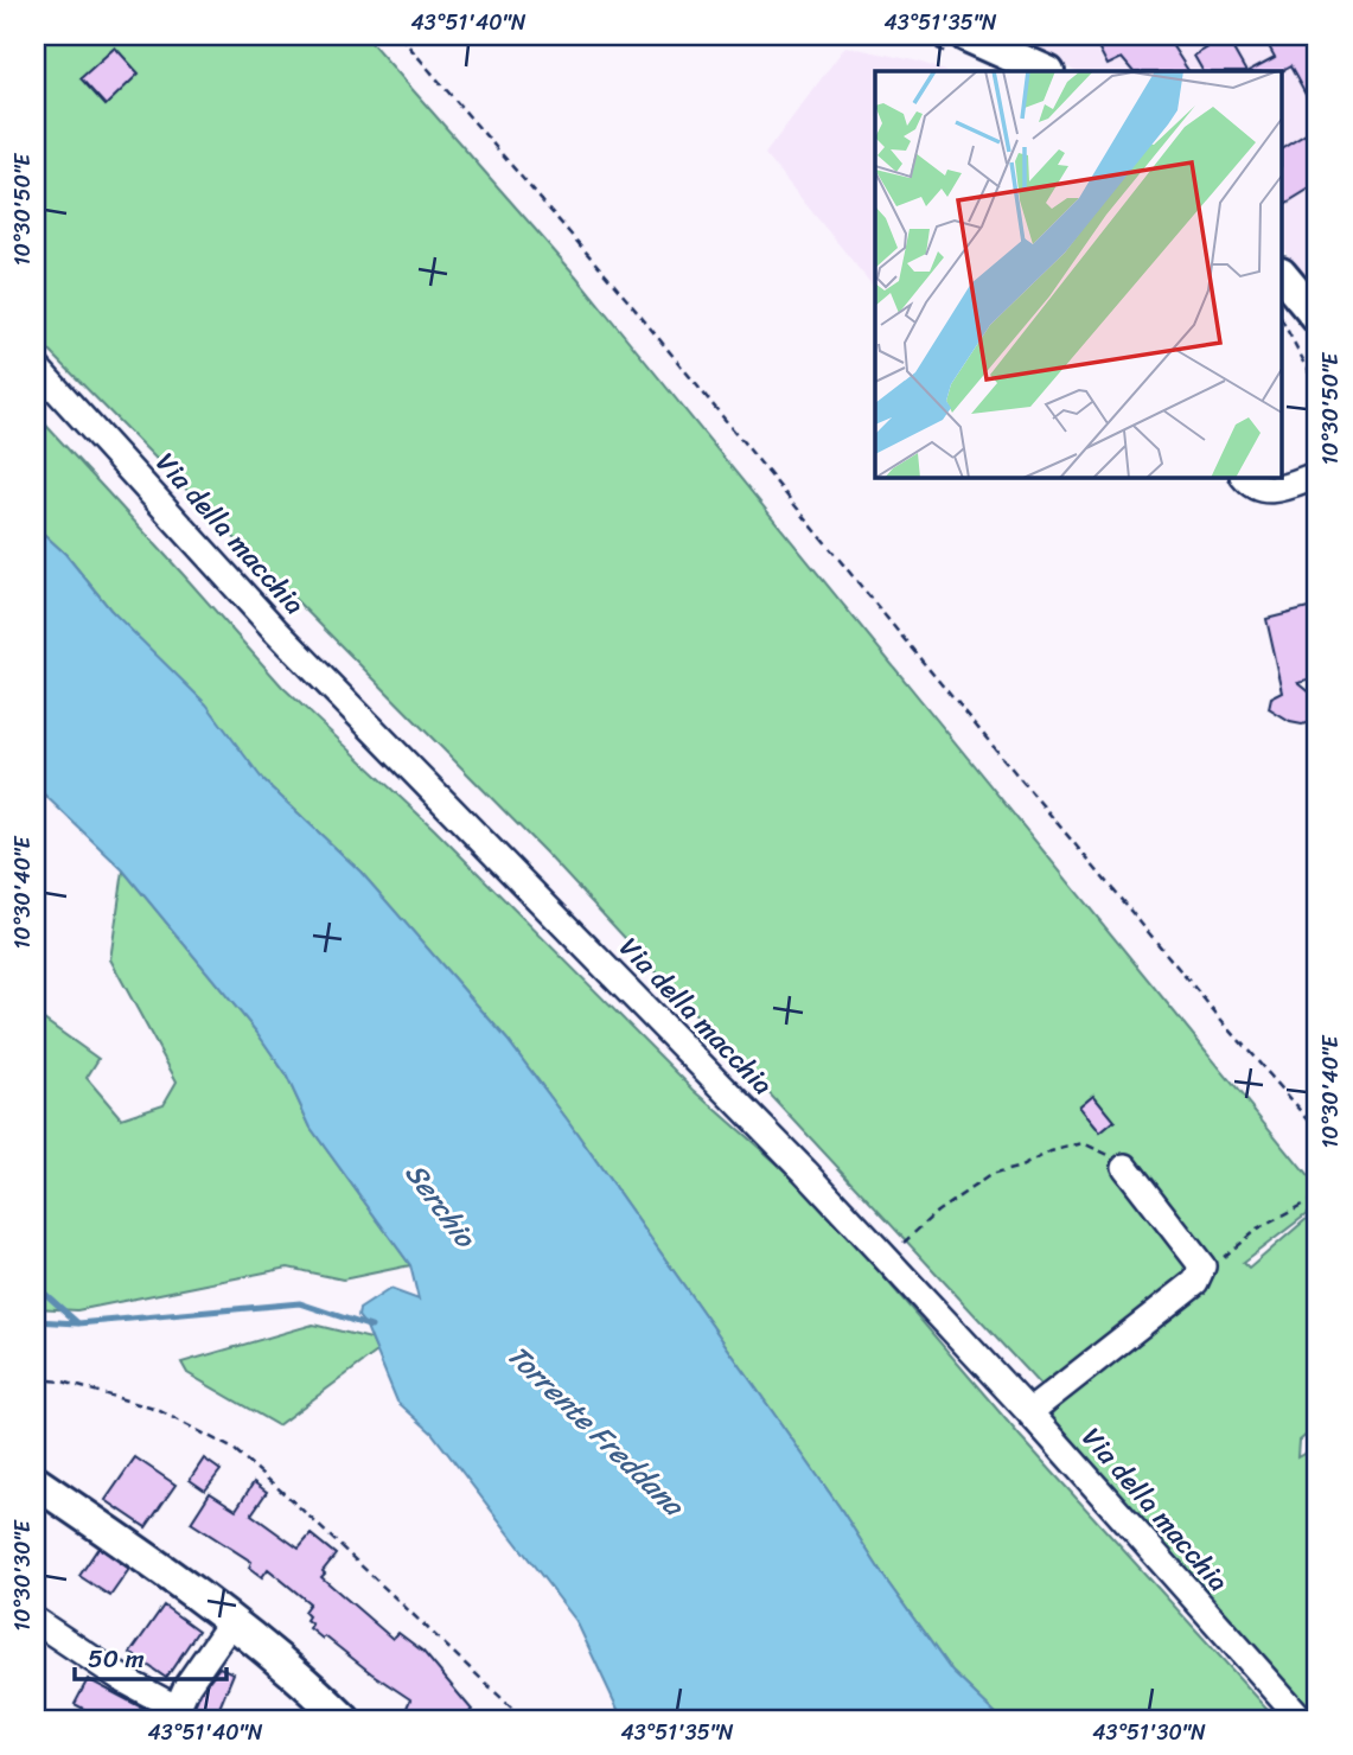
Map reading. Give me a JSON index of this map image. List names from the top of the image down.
{
  "streets": {
    "street": ["Via della macchia"]
  },
  "water": ["Serchio", "Torrente Freddana"],
  "scale_bar": "50 m",
  "coordinates": [
    "43°51'40\"N",
    "43°51'35\"N",
    "10°30'50\"E",
    "10°30'40\"E",
    "10°30'30\"E",
    "43°51'30\"N"
  ]
}
